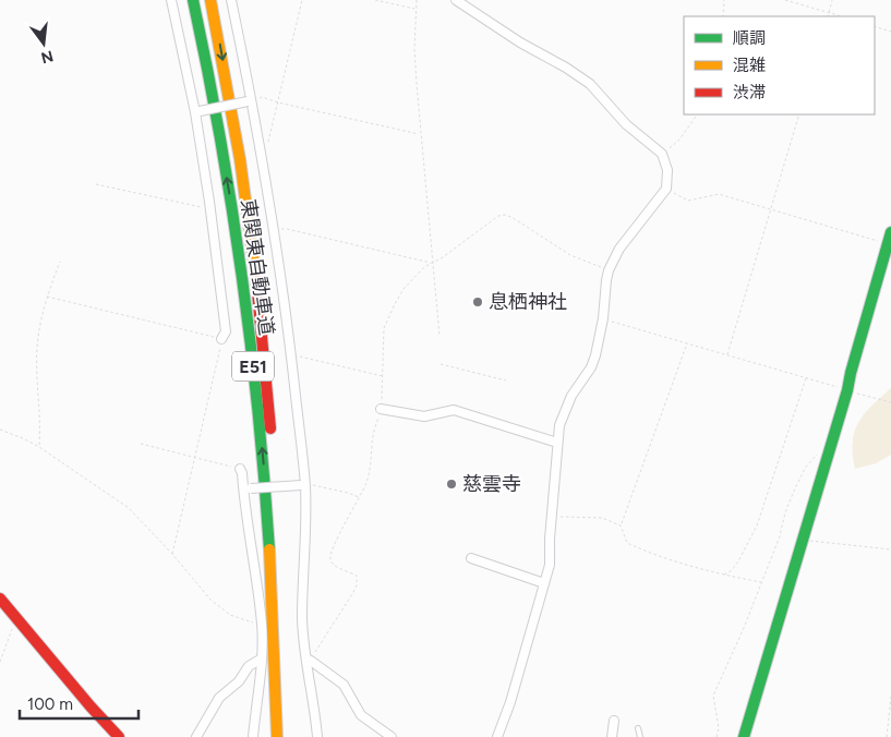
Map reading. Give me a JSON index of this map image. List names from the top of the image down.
{
  "streets": {
    "main road": ["東関東自動車道", "E51"]
  },
  "places": ["息栖神社", "慈雲寺"],
  "legend": ["順調", "混雑", "渋滞"],
  "scale_bar": "100 m",
  "north": "bottom"
}
